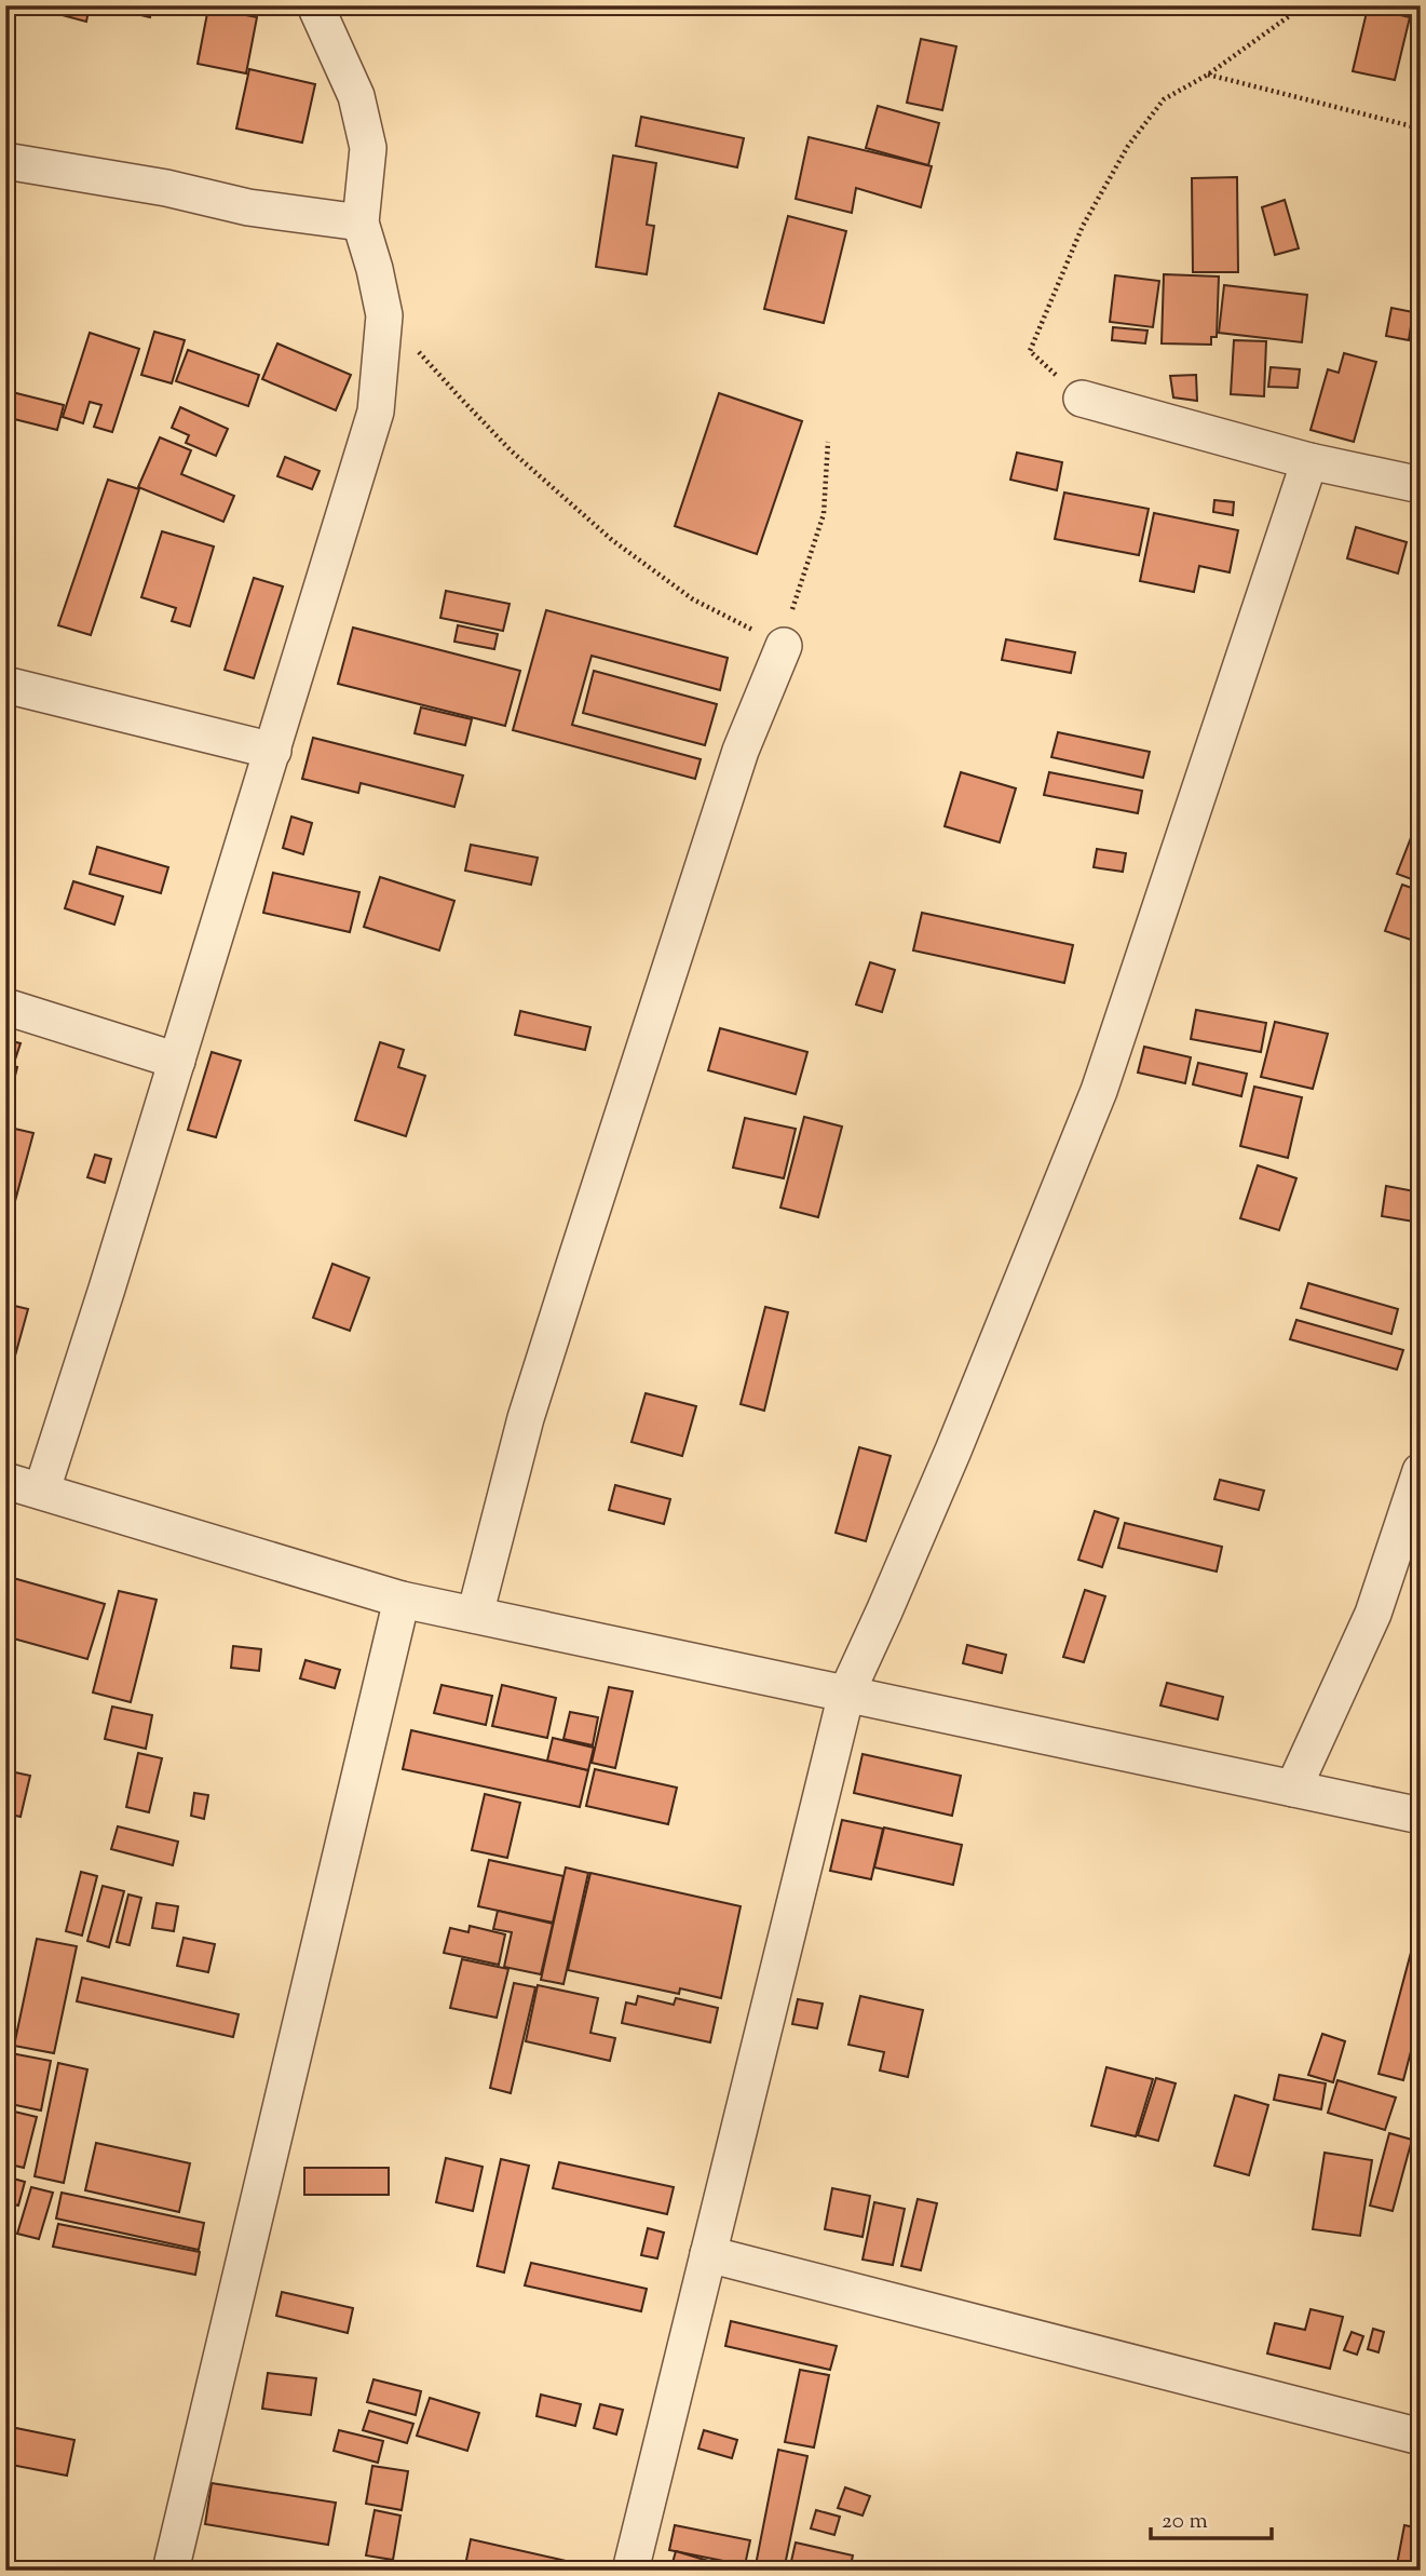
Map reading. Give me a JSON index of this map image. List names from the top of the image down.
{
  "scale_bar": "20 m"
}
